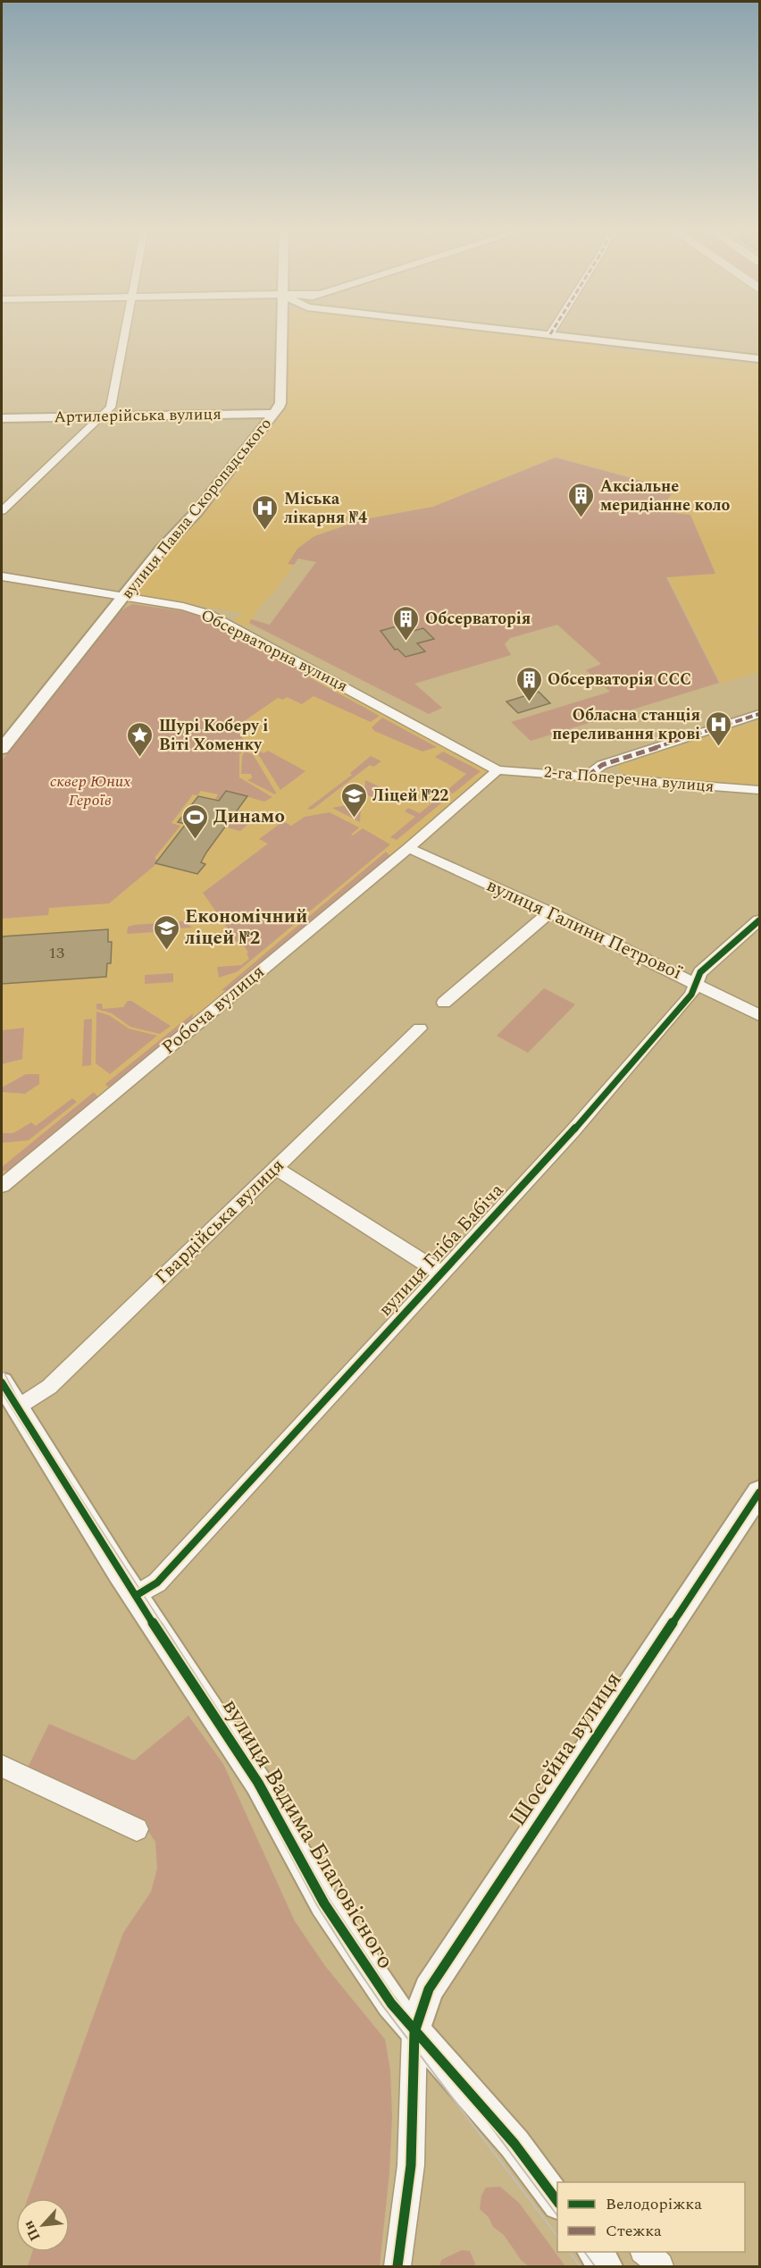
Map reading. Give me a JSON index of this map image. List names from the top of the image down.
{
  "streets": {
    "street": [
      "Артилерійська вулиця",
      "вулиця Павла Скоропадського",
      "Обсерваторна вулиця",
      "2-га Поперечна вулиця",
      "вулиця Галини Петрової",
      "Робоча вулиця",
      "Гвардійська вулиця",
      "вулиця Гліба Бабіча",
      "Шосейна вулиця",
      "вулиця Вадима Благовісного"
    ]
  },
  "crossings": [
    ["Артилерійська вулиця", "вулиця Павла Скоропадського"],
    ["вулиця Павла Скоропадського", "Обсерваторна вулиця"],
    ["Обсерваторна вулиця", "2-га Поперечна вулиця"],
    ["Обсерваторна вулиця", "Робоча вулиця"],
    ["2-га Поперечна вулиця", "Робоча вулиця"],
    ["вулиця Галини Петрової", "Робоча вулиця"],
    ["вулиця Галини Петрової", "вулиця Гліба Бабіча"],
    ["Гвардійська вулиця", "вулиця Вадима Благовісного"],
    ["вулиця Гліба Бабіча", "вулиця Вадима Благовісного"],
    ["Шосейна вулиця", "вулиця Вадима Благовісного"]
  ],
  "parks": ["сквер Юних Героїв"],
  "places": {
    "building": ["Аксіальне меридіанне коло", "Обсерваторія", "Обсерваторія ССС"],
    "hospital": ["Міська лікарня №4", "Обласна станція переливання крові"],
    "place": ["Шурі Коберу і Віті Хоменку"],
    "school or university": ["Ліцей №22", "Економічний ліцей №2"],
    "sports": ["Динамо"]
  },
  "house_numbers": ["13"],
  "legend": ["Велодоріжка", "Стежка"],
  "north": "bottom left"
}
